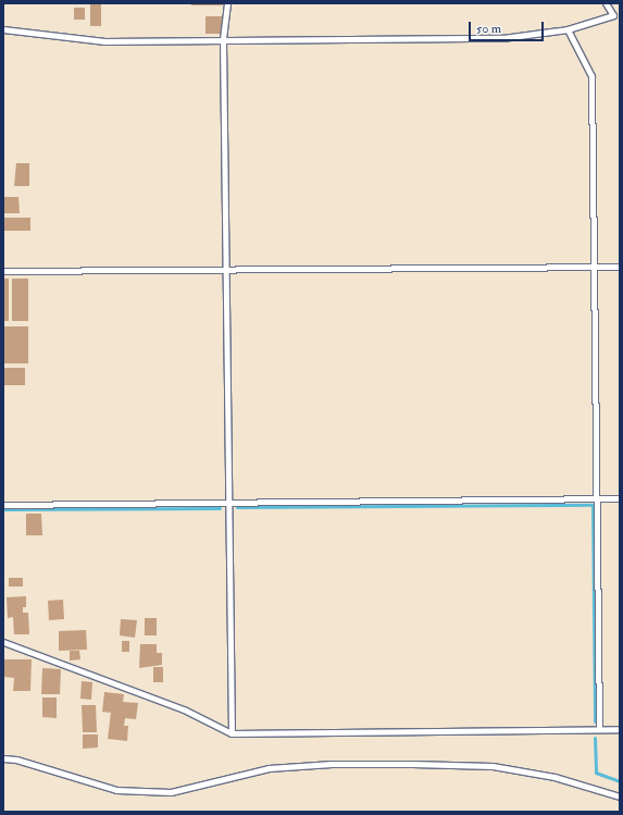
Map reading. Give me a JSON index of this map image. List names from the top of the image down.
{
  "scale_bar": "50 m"
}
